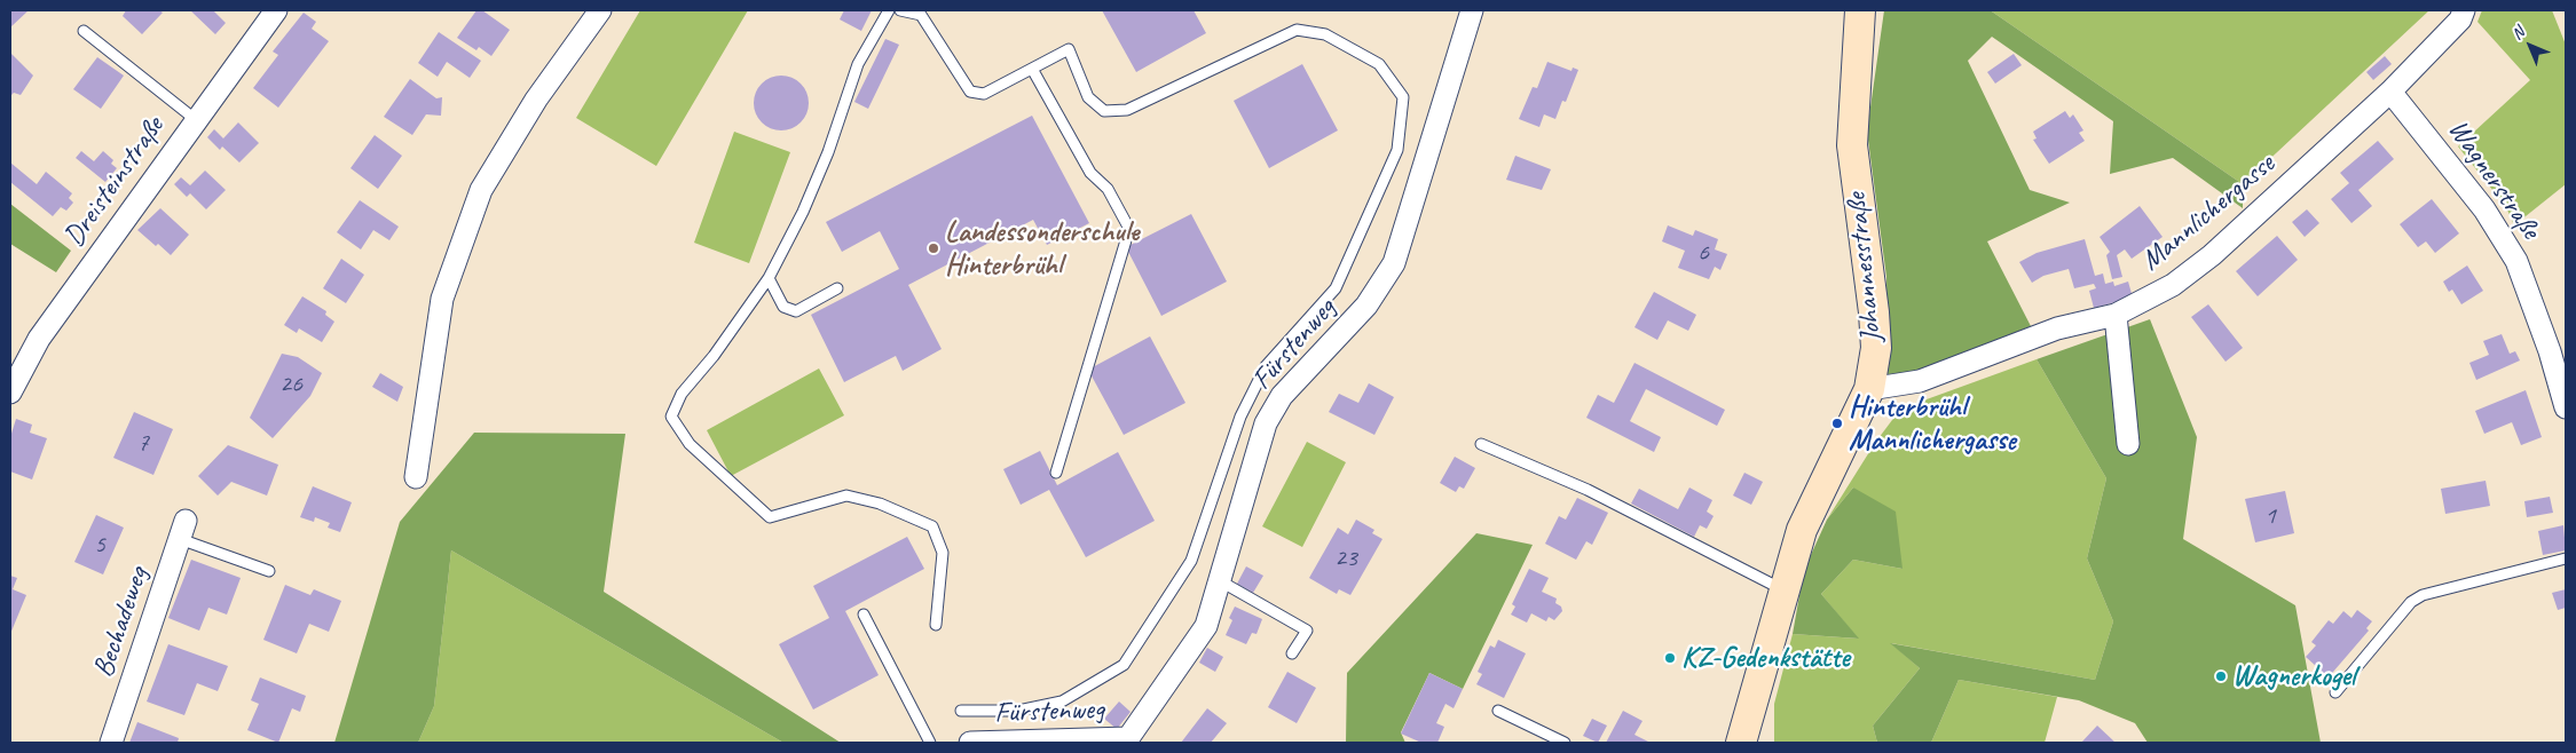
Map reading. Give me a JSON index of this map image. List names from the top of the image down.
{
  "streets": {
    "main road": ["Johannesstraße"],
    "street": [
      "Wagnerstraße",
      "Dreisteinstraße",
      "Mannlichergasse",
      "Fürstenweg",
      "Bechadeweg"
    ]
  },
  "crossings": [
    ["Wagnerstraße", "Mannlichergasse"],
    ["Mannlichergasse", "Johannesstraße"]
  ],
  "places": [
    "Landessonderschule Hinterbrühl",
    "Hinterbrühl Mannlichergasse",
    "KZ-Gedenkstätte",
    "Wagnerkogel"
  ],
  "house_numbers": [
    "6",
    "26",
    "7",
    "1",
    "5",
    "23"
  ],
  "north": "top left"
}
